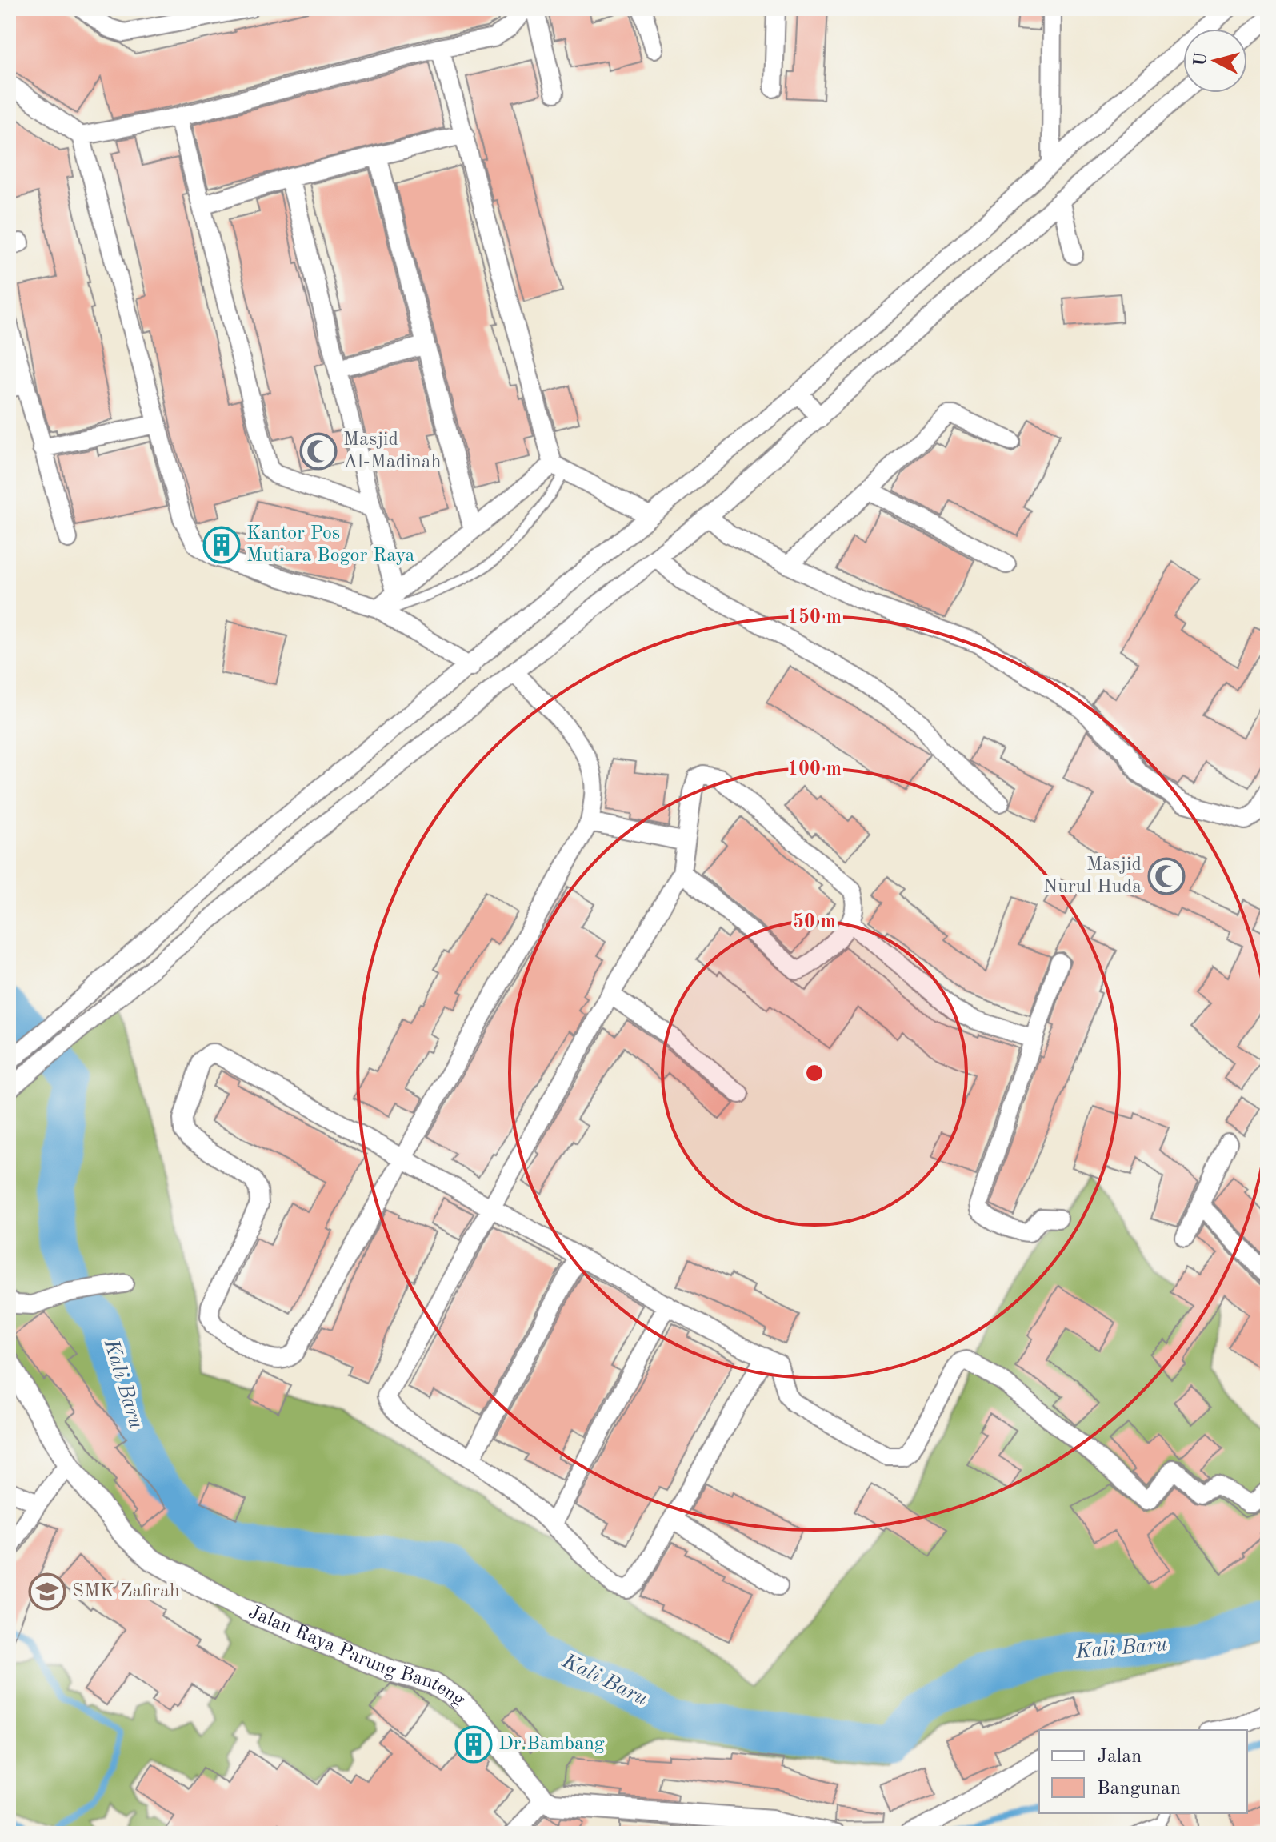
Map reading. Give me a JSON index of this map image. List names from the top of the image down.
{
  "streets": {
    "street": ["Jalan Raya Parung Banteng"]
  },
  "water": ["Kali Baru"],
  "places": {
    "mosque": ["Masjid Al-Madinah", "Masjid Nurul Huda"],
    "building": ["Kantor Pos Mutiara Bogor Raya", "Dr.Bambang"],
    "school or university": ["SMK Zafirah"]
  },
  "legend": ["Jalan", "Bangunan"],
  "north": "left",
  "rings": ["150 m", "100 m", "50 m"]
}
